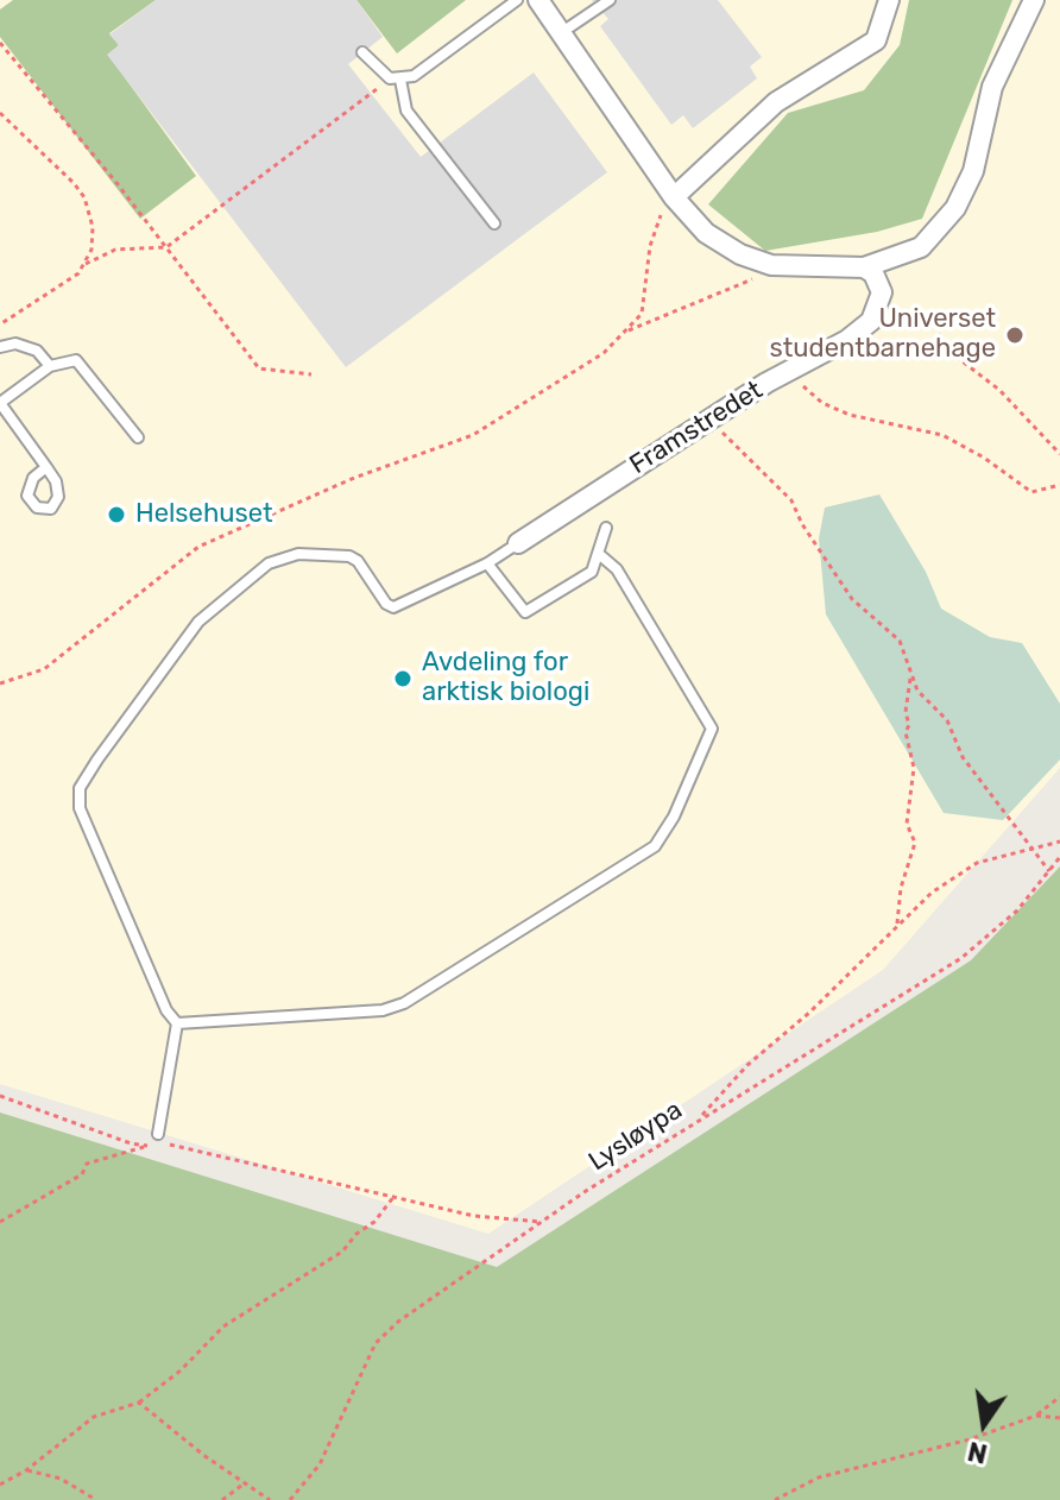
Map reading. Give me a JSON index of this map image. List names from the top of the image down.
{
  "streets": {
    "street": ["Framstredet"],
    "path": ["Lysløypa"]
  },
  "places": ["Universet studentbarnehage", "Helsehuset", "Avdeling for arktisk biologi"],
  "north": "bottom"
}
